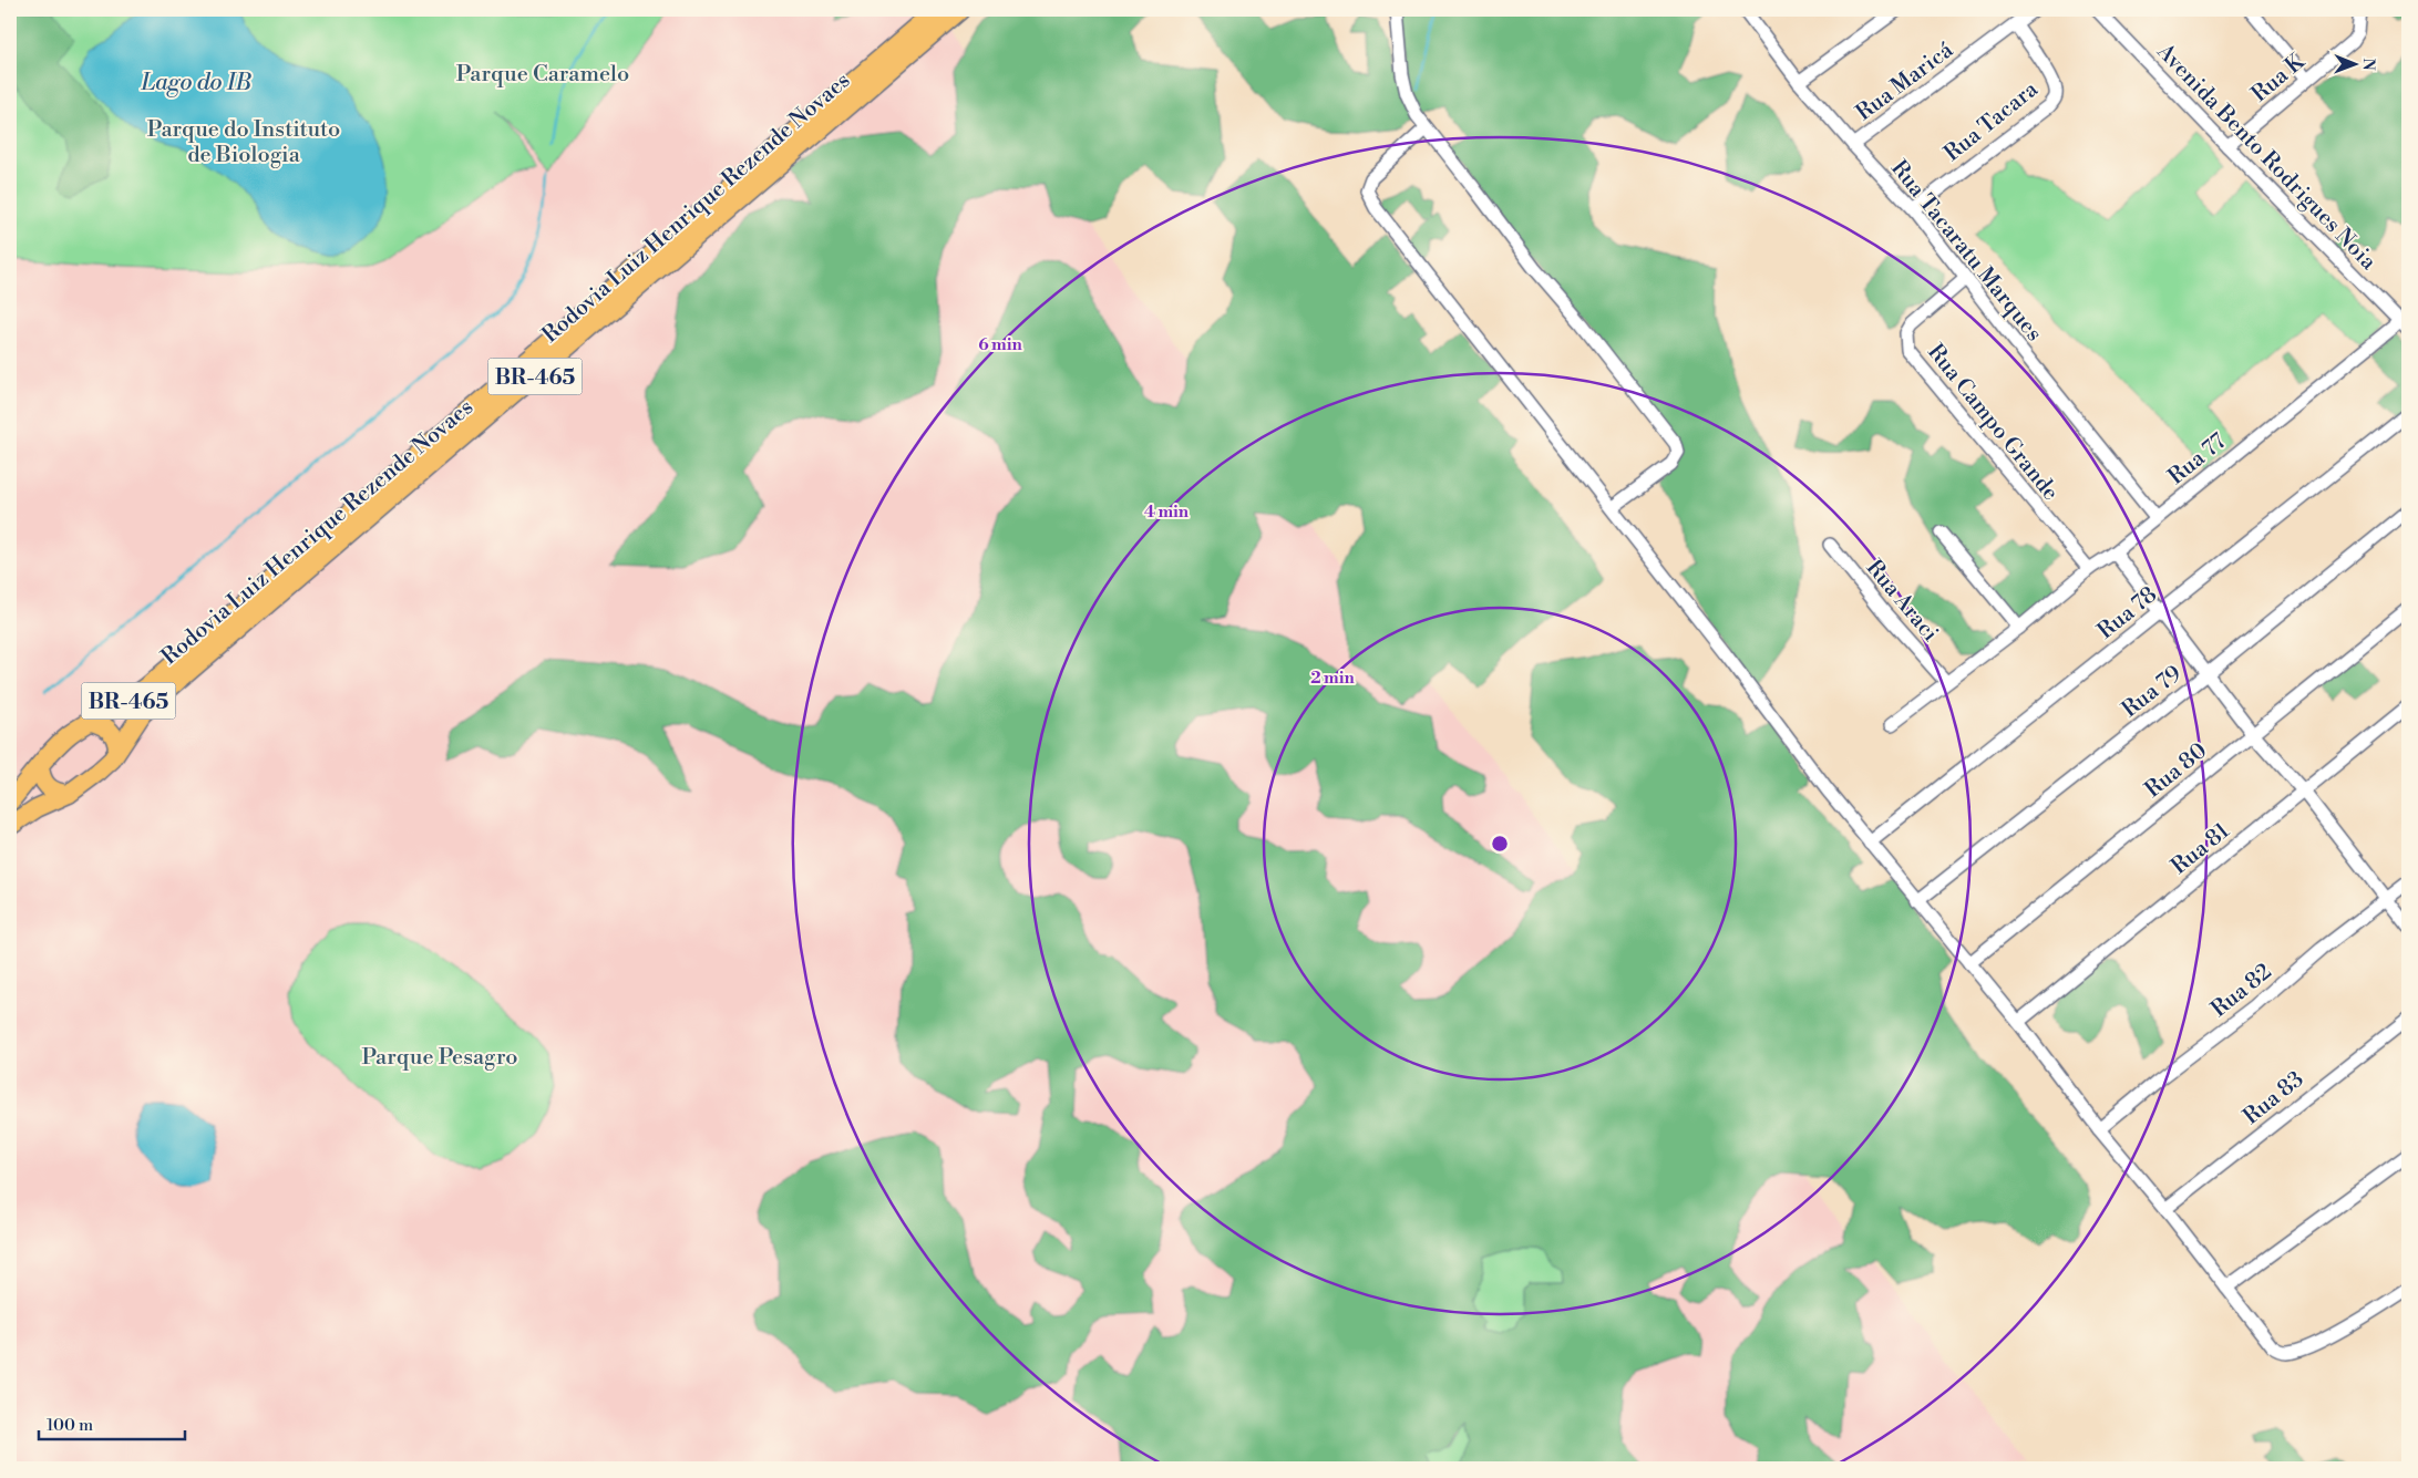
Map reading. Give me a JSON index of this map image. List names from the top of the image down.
{
  "streets": {
    "highway": ["Rodovia Luiz Henrique Rezende Novaes", "BR-465"],
    "street": [
      "Rua K",
      "Rua Maricá",
      "Rua Tacara",
      "Avenida Bento Rodrigues Noia",
      "Rua Tacaratu Marques",
      "Rua Campo Grande",
      "Rua 77",
      "Rua Araci",
      "Rua 78",
      "Rua 79",
      "Rua 80",
      "Rua 81",
      "Rua 82",
      "Rua 83"
    ]
  },
  "crossings": [
    ["Rua K", "Avenida Bento Rodrigues Noia"],
    ["Rua Maricá", "Rua Tacara"],
    ["Rua Maricá", "Rua Tacaratu Marques"],
    ["Rua Tacara", "Rua Tacaratu Marques"],
    ["Avenida Bento Rodrigues Noia", "Rua 77"],
    ["Rua Tacaratu Marques", "Rua Campo Grande"],
    ["Rua Tacaratu Marques", "Rua 77"],
    ["Rua Campo Grande", "Rua 77"],
    ["Rua 77", "Rua Araci"]
  ],
  "water": ["Lago do IB"],
  "parks": ["Parque Caramelo", "Parque do Instituto de Biologia", "Parque Pesagro"],
  "scale_bar": "100 m",
  "north": "right",
  "rings": ["6 min", "4 min", "2 min"]
}
